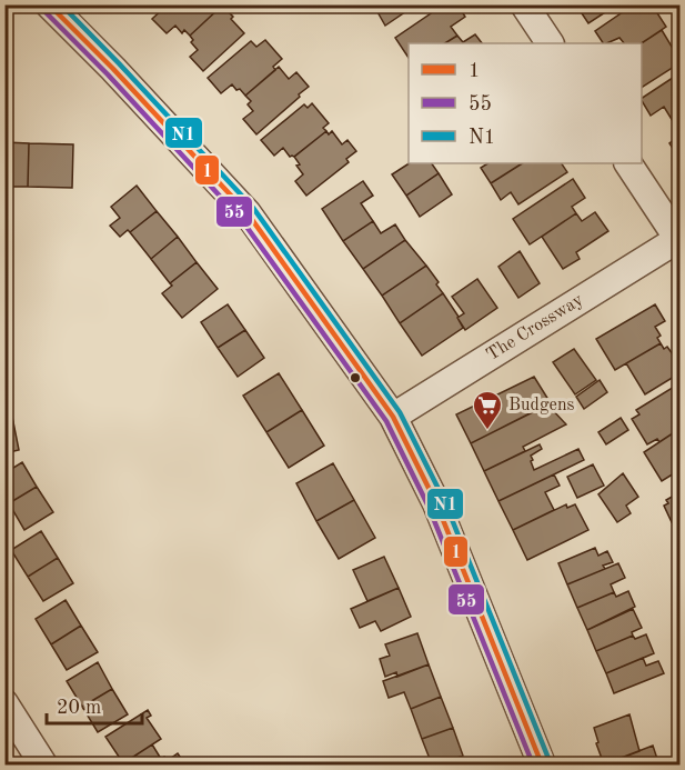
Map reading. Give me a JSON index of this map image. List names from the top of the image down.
{
  "streets": {
    "street": ["The Crossway"]
  },
  "places": {
    "supermarket": ["Budgens"]
  },
  "lines": ["transit line 1", "transit line N1", "transit line 55"],
  "legend": ["1", "55", "N1"],
  "scale_bar": "20 m"
}
